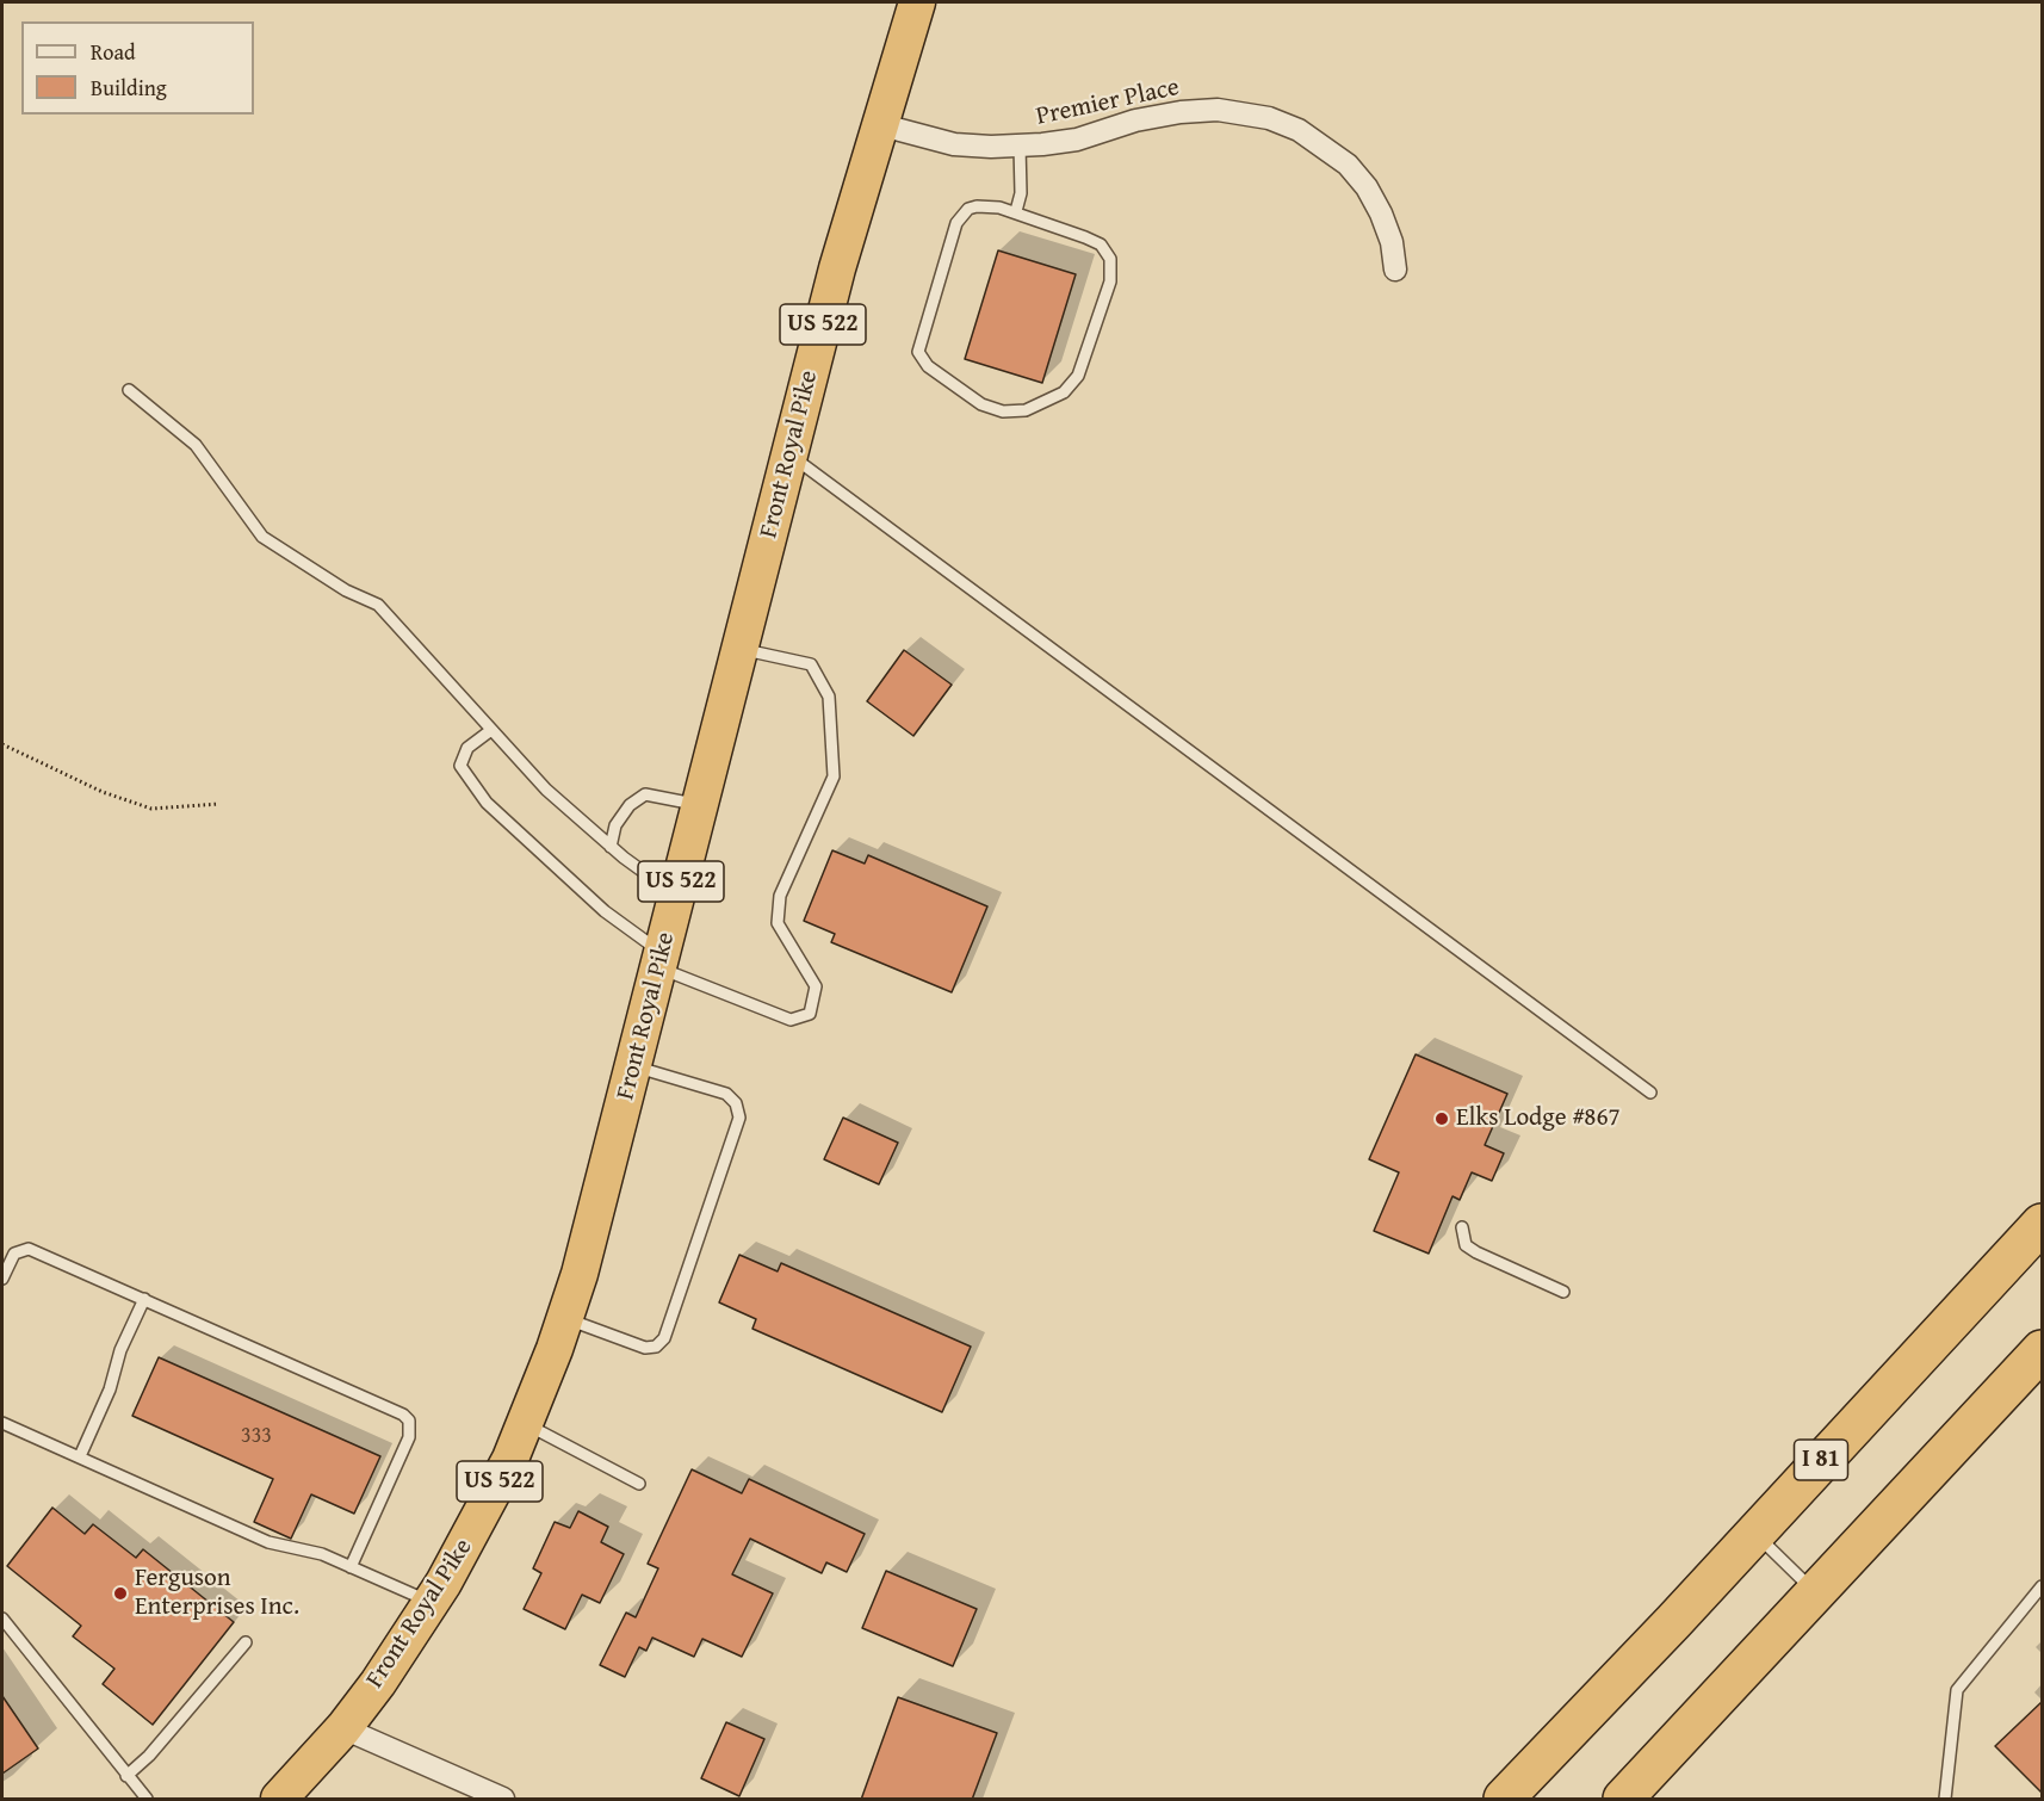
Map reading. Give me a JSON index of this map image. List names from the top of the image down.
{
  "streets": {
    "highway": ["US 522", "Front Royal Pike", "I 81"],
    "street": ["Premier Place"]
  },
  "crossings": [
    ["Premier Place", "Front Royal Pike"]
  ],
  "places": ["Elks Lodge #867", "Ferguson Enterprises Inc."],
  "house_numbers": ["333"],
  "legend": ["Road", "Building"]
}
